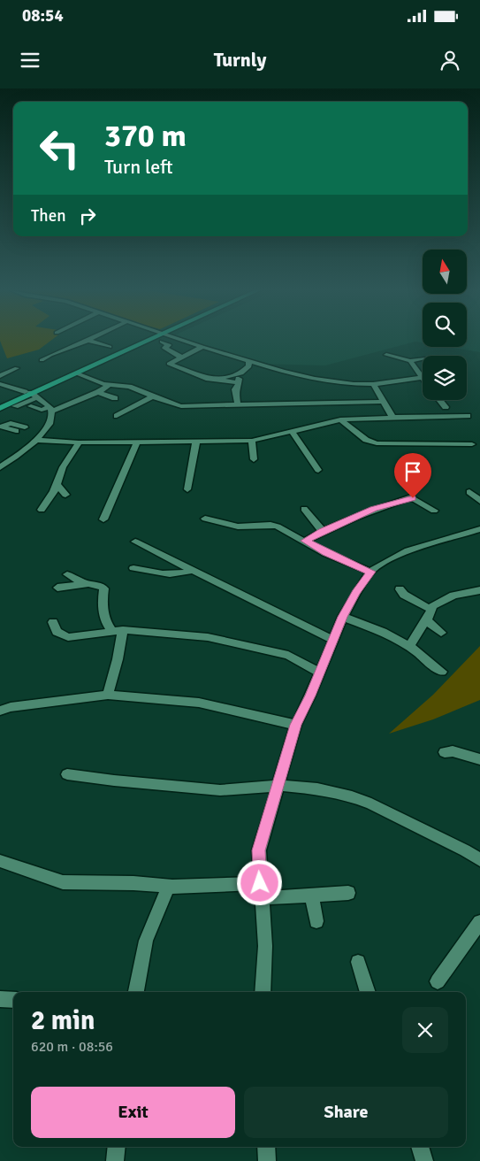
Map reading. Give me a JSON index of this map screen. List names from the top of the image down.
{
  "north": "top",
  "page": {
    "status": "08:54",
    "header": "Turnly",
    "turn": ["370 m", "Turn left"],
    "then": "Then",
    "heading": ["2 min", "620 m · 08:56"],
    "buttons": ["Exit", "Share"]
  }
}
